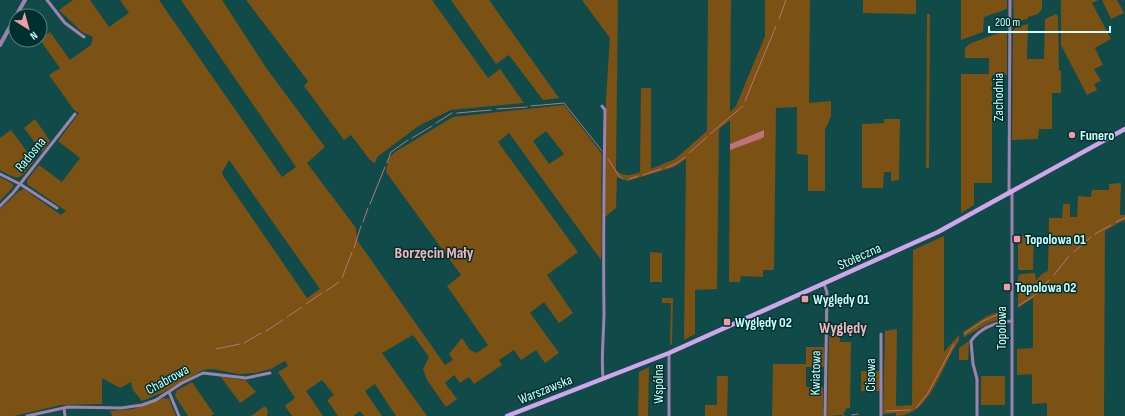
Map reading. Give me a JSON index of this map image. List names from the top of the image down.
{
  "streets": {
    "main road": ["Stołeczna", "Warszawska"],
    "street": [
      "Zachodnia",
      "Radosna",
      "Topolowa",
      "Kwiatowa",
      "Cisowa",
      "Chabrowa",
      "Wspólna"
    ]
  },
  "crossings": [
    ["Zachodnia", "Stołeczna"],
    ["Zachodnia", "Topolowa"],
    ["Stołeczna", "Topolowa"],
    ["Stołeczna", "Kwiatowa"],
    ["Stołeczna", "Wspólna"],
    ["Stołeczna", "Warszawska"]
  ],
  "districts": ["Borzęcin Mały", "Wyględy"],
  "places": {
    "other": ["Funero"],
    "transit": [
      "Topolowa 01",
      "Topolowa 02",
      "Wyględy 01",
      "Wyględy 02"
    ]
  },
  "scale_bar": "200 m",
  "north": "bottom right"
}
